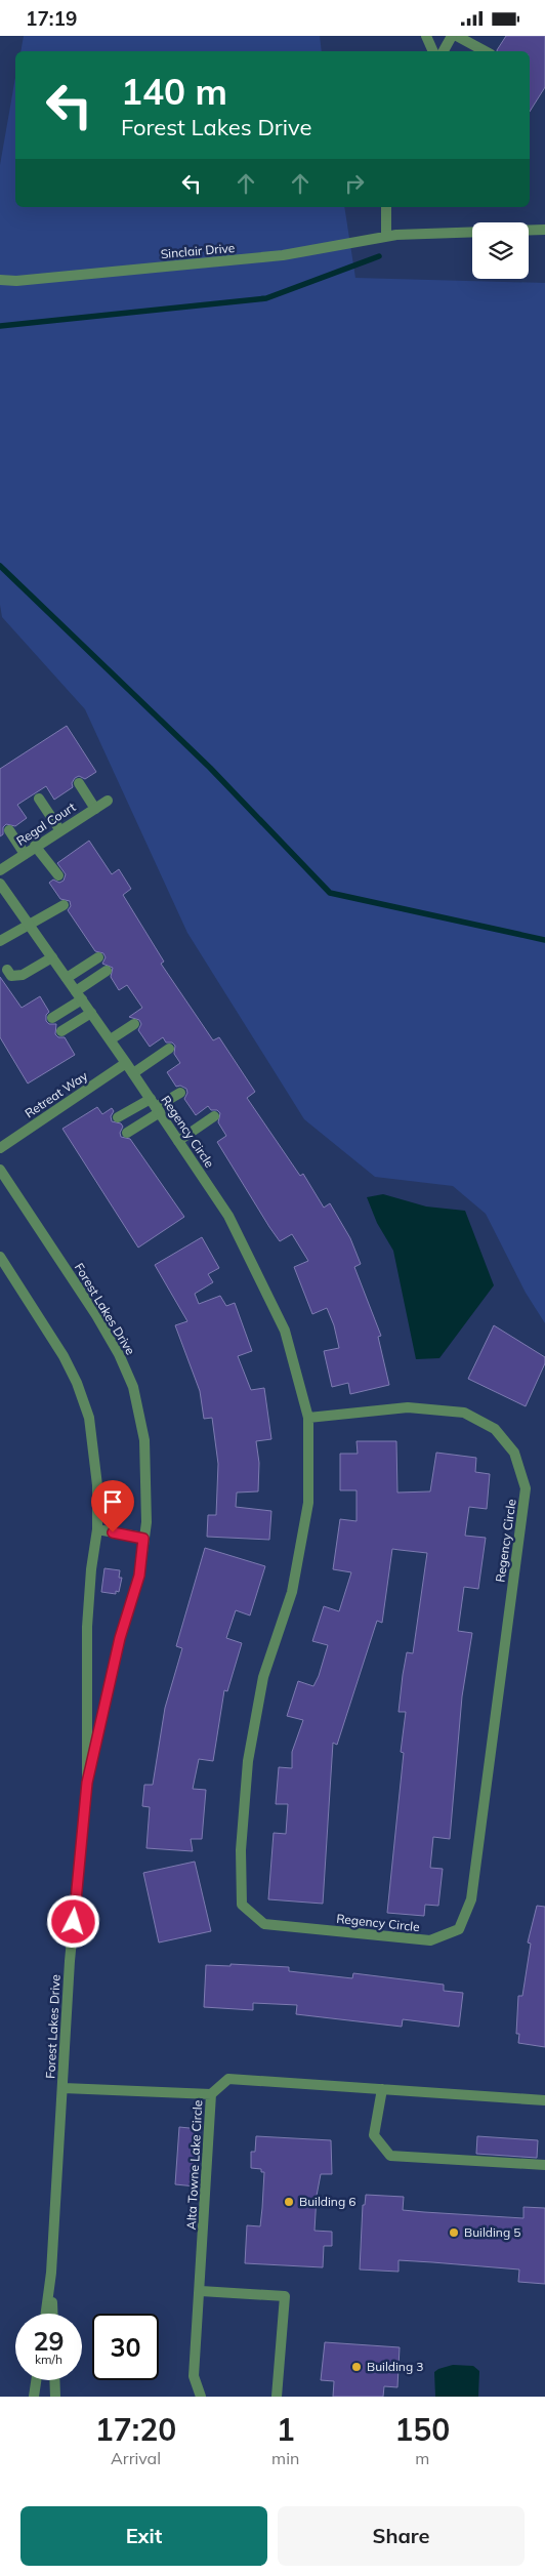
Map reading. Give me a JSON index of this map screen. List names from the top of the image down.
{
  "streets": {
    "street": [
      "Sinclair Drive",
      "Regal Court",
      "Retreat Way",
      "Regency Circle",
      "Forest Lakes Drive",
      "Alta Towne Lake Circle"
    ]
  },
  "crossings": [
    ["Retreat Way", "Regency Circle"]
  ],
  "places": ["Building 6", "Building 5", "Building 3"],
  "page": {
    "status": "17:19",
    "turn": ["140 m", "Forest Lakes Drive"],
    "speed": "29 km/h",
    "limit": "30",
    "eta": [
      "17:20",
      "Arrival",
      "1",
      "min",
      "150",
      "m"
    ],
    "buttons": ["Exit", "Share"]
  }
}
